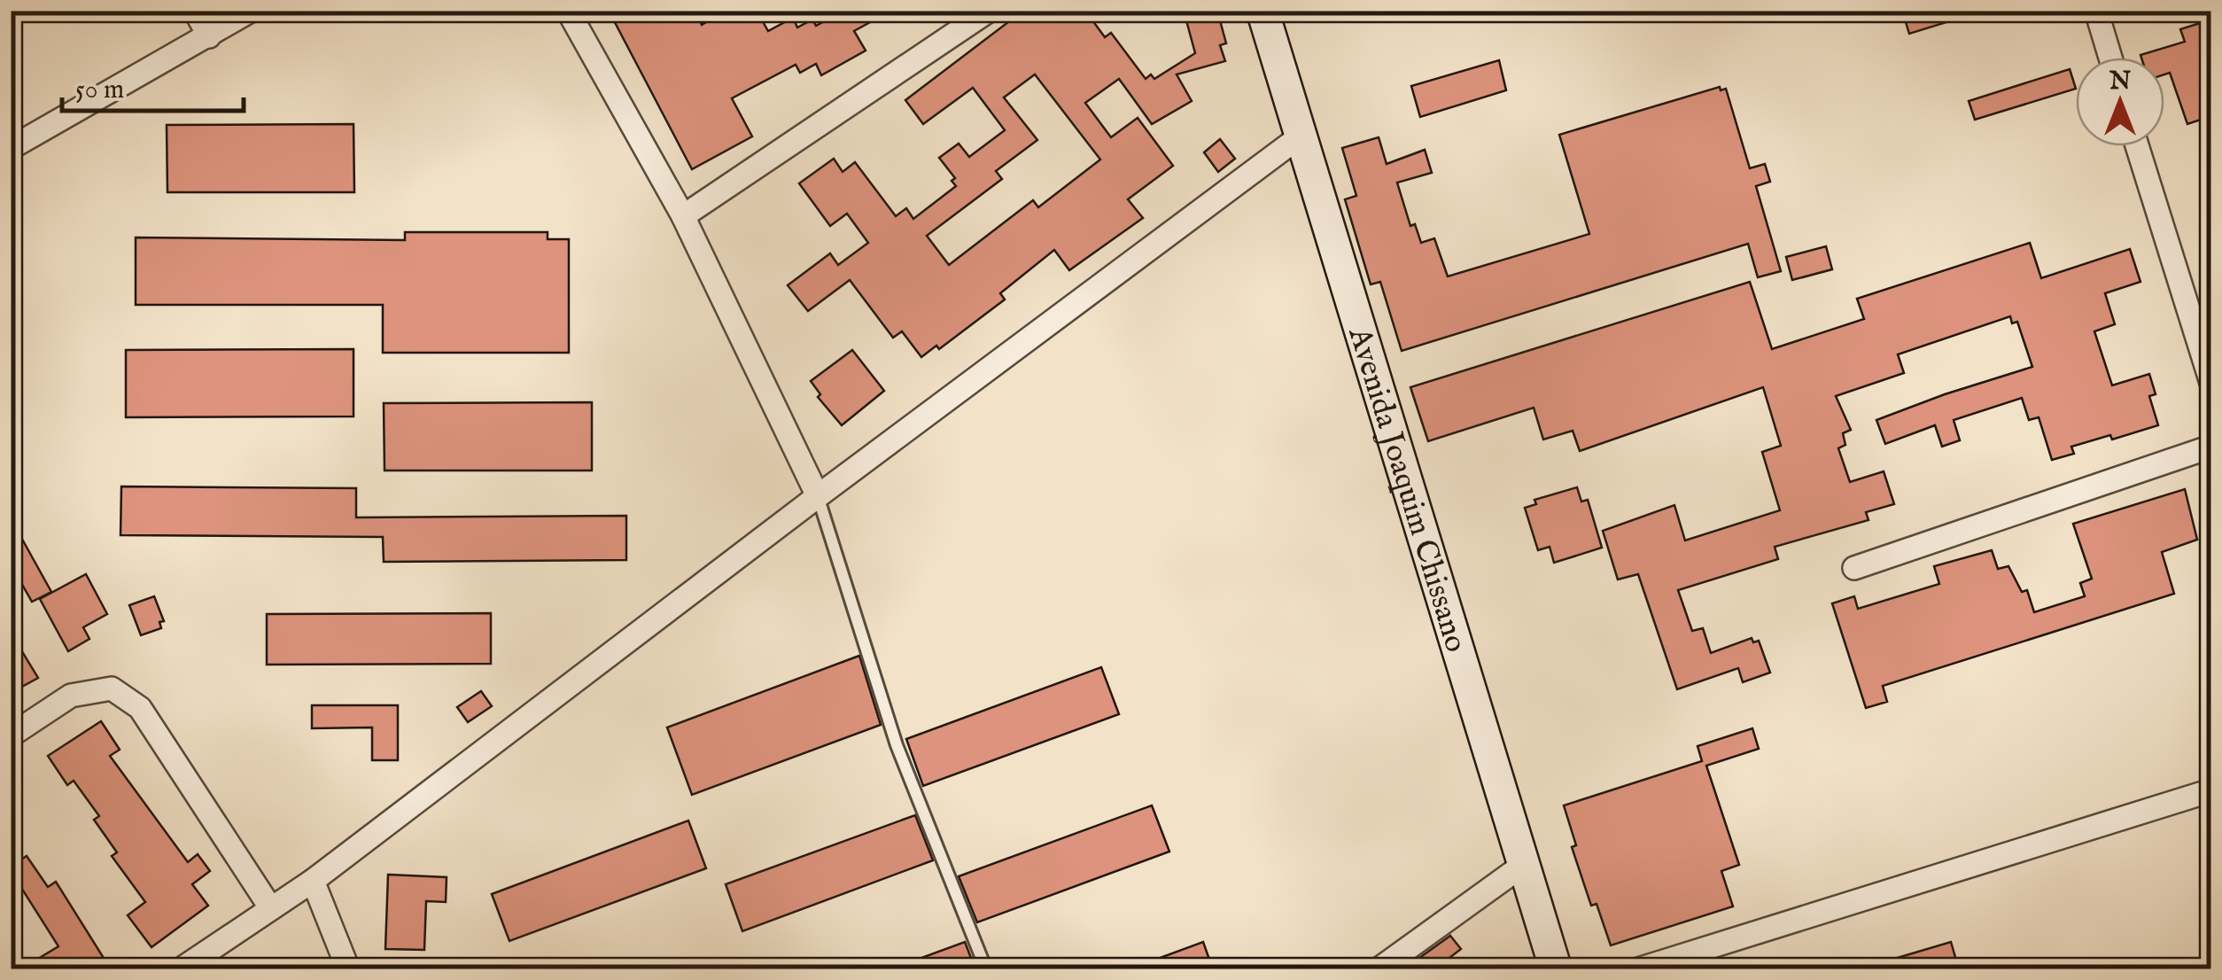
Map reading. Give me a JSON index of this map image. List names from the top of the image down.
{
  "streets": {
    "street": ["Avenida Joaquim Chissano"]
  },
  "scale_bar": "50 m",
  "north": "top"
}
